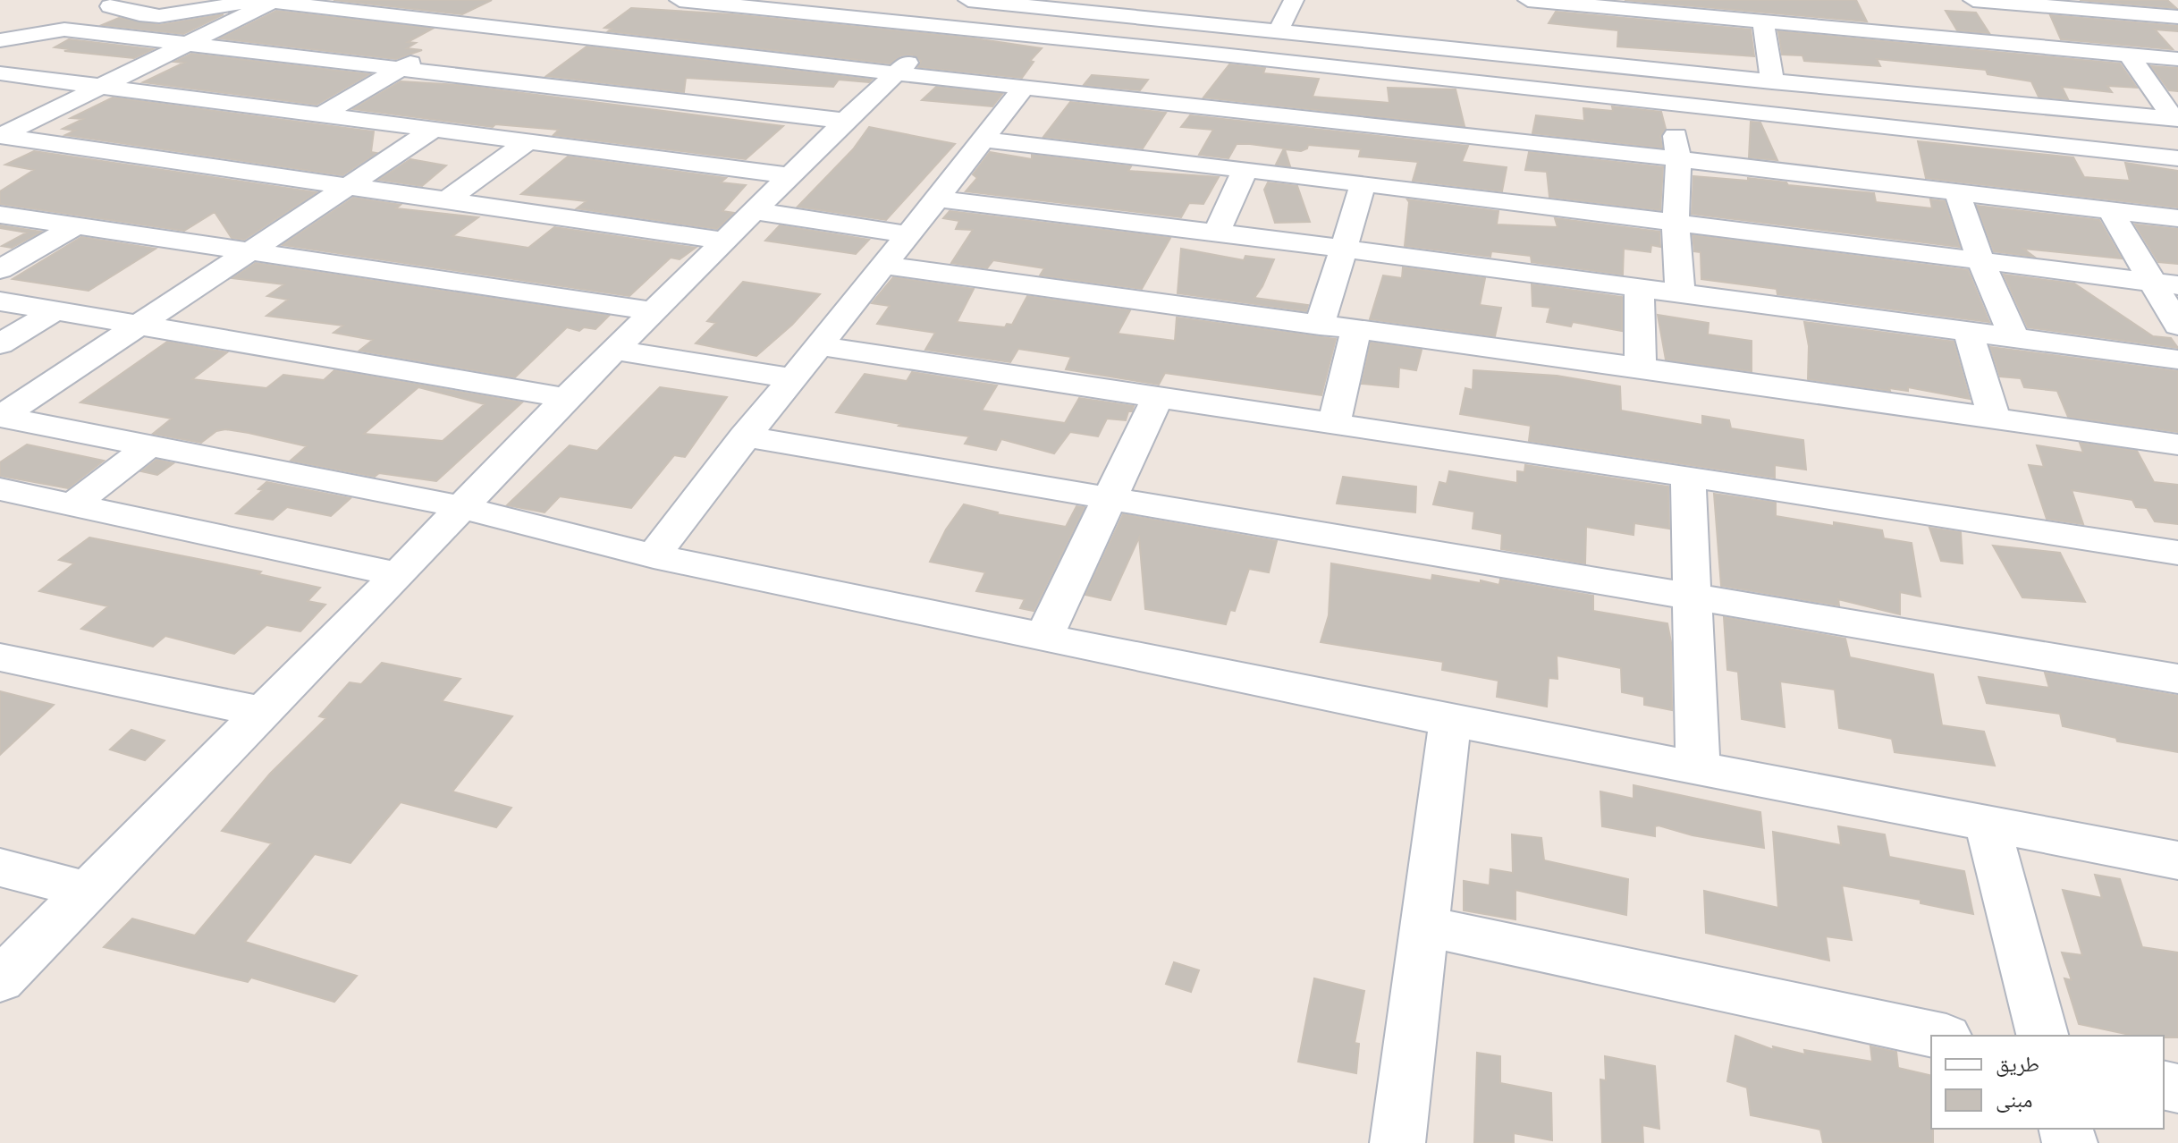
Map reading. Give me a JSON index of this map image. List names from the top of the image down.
{
  "legend": ["طريق", "مبنى"]
}
